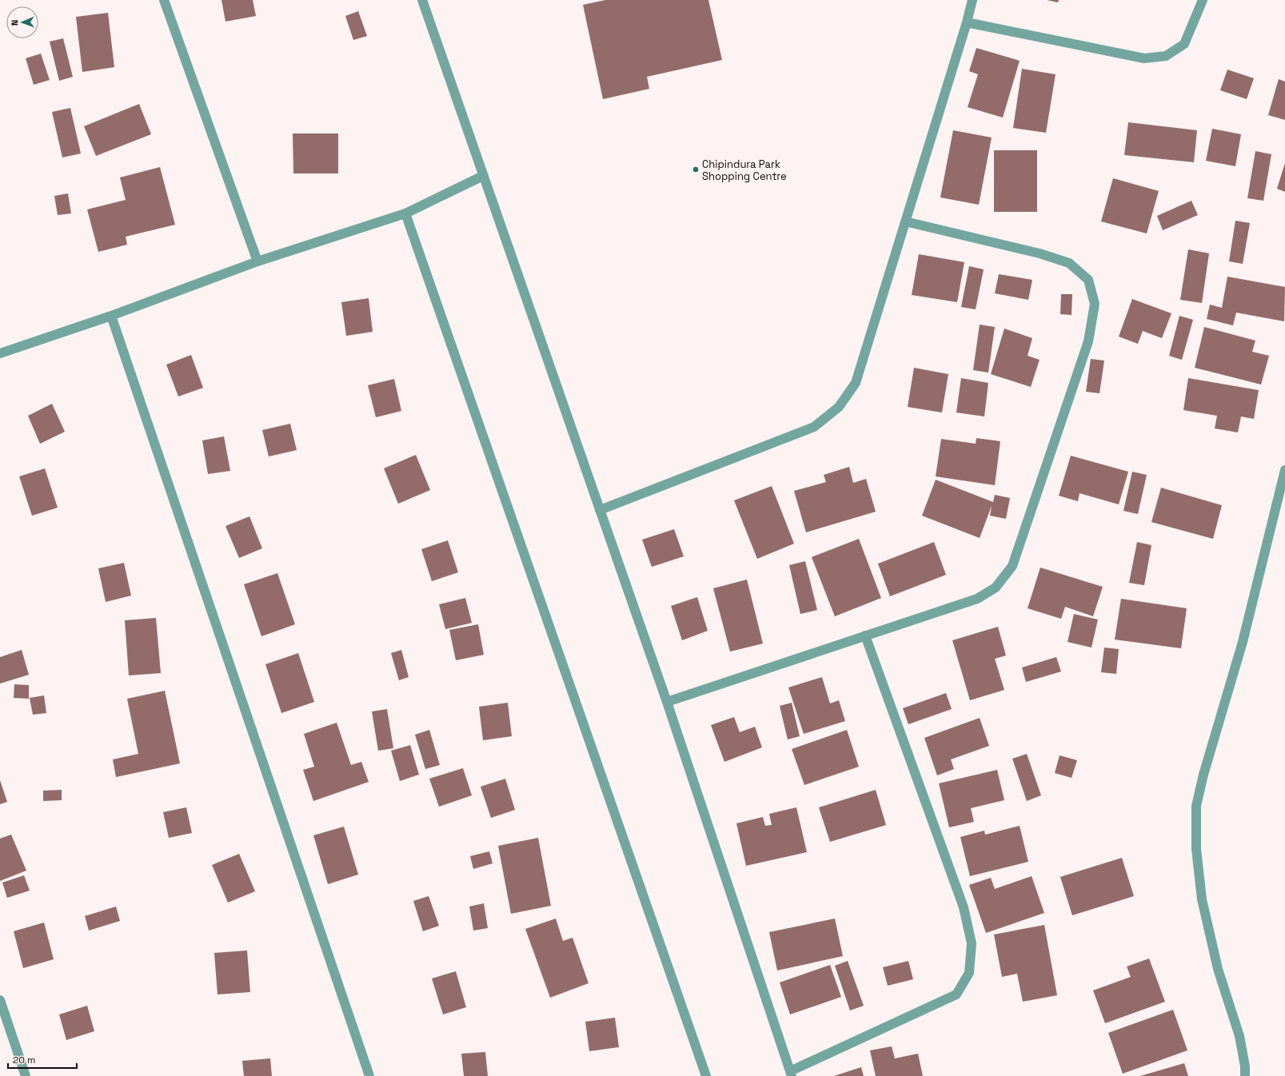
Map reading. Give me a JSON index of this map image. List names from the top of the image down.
{
  "places": ["Chipindura Park Shopping Centre"],
  "scale_bar": "20 m",
  "north": "left"
}
